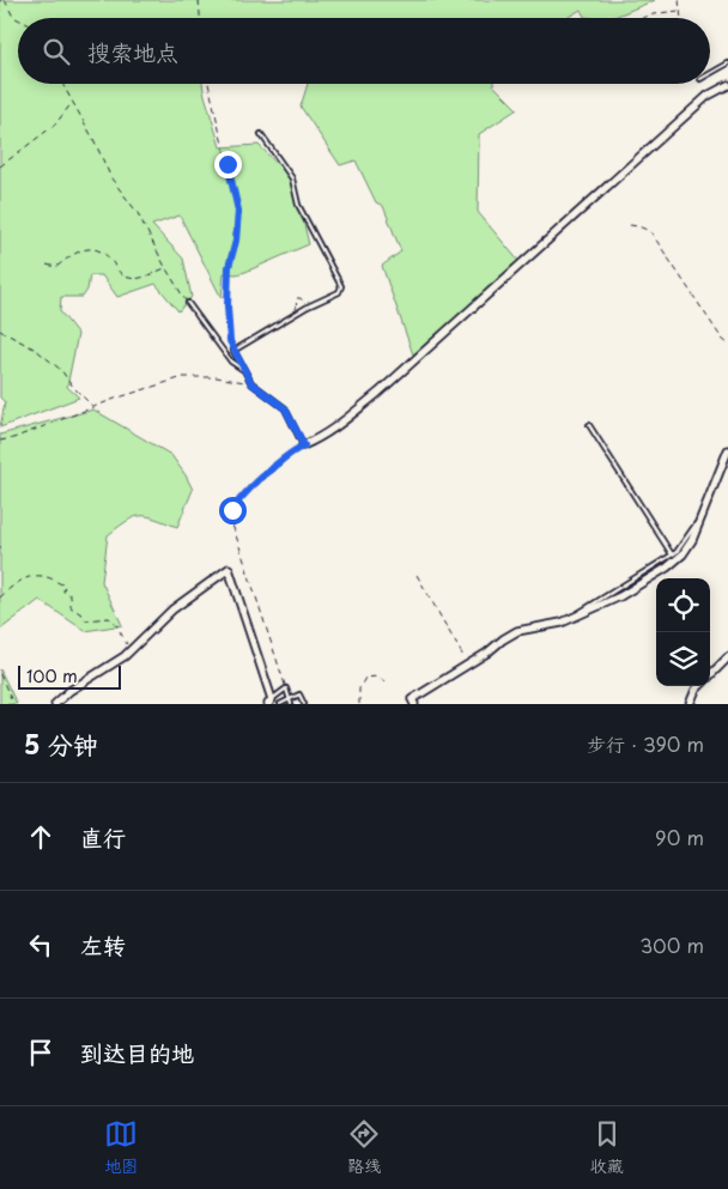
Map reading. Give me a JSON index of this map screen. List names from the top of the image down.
{
  "scale_bar": "100 m",
  "page": {
    "search": "搜索地点",
    "scale": "100 m",
    "heading": ["5 分钟", "步行 · 390 m"],
    "list": [
      ["直行", "90 m"],
      ["左转", "300 m"],
      "到达目的地"
    ],
    "nav": ["地图", "路线", "收藏"]
  }
}
